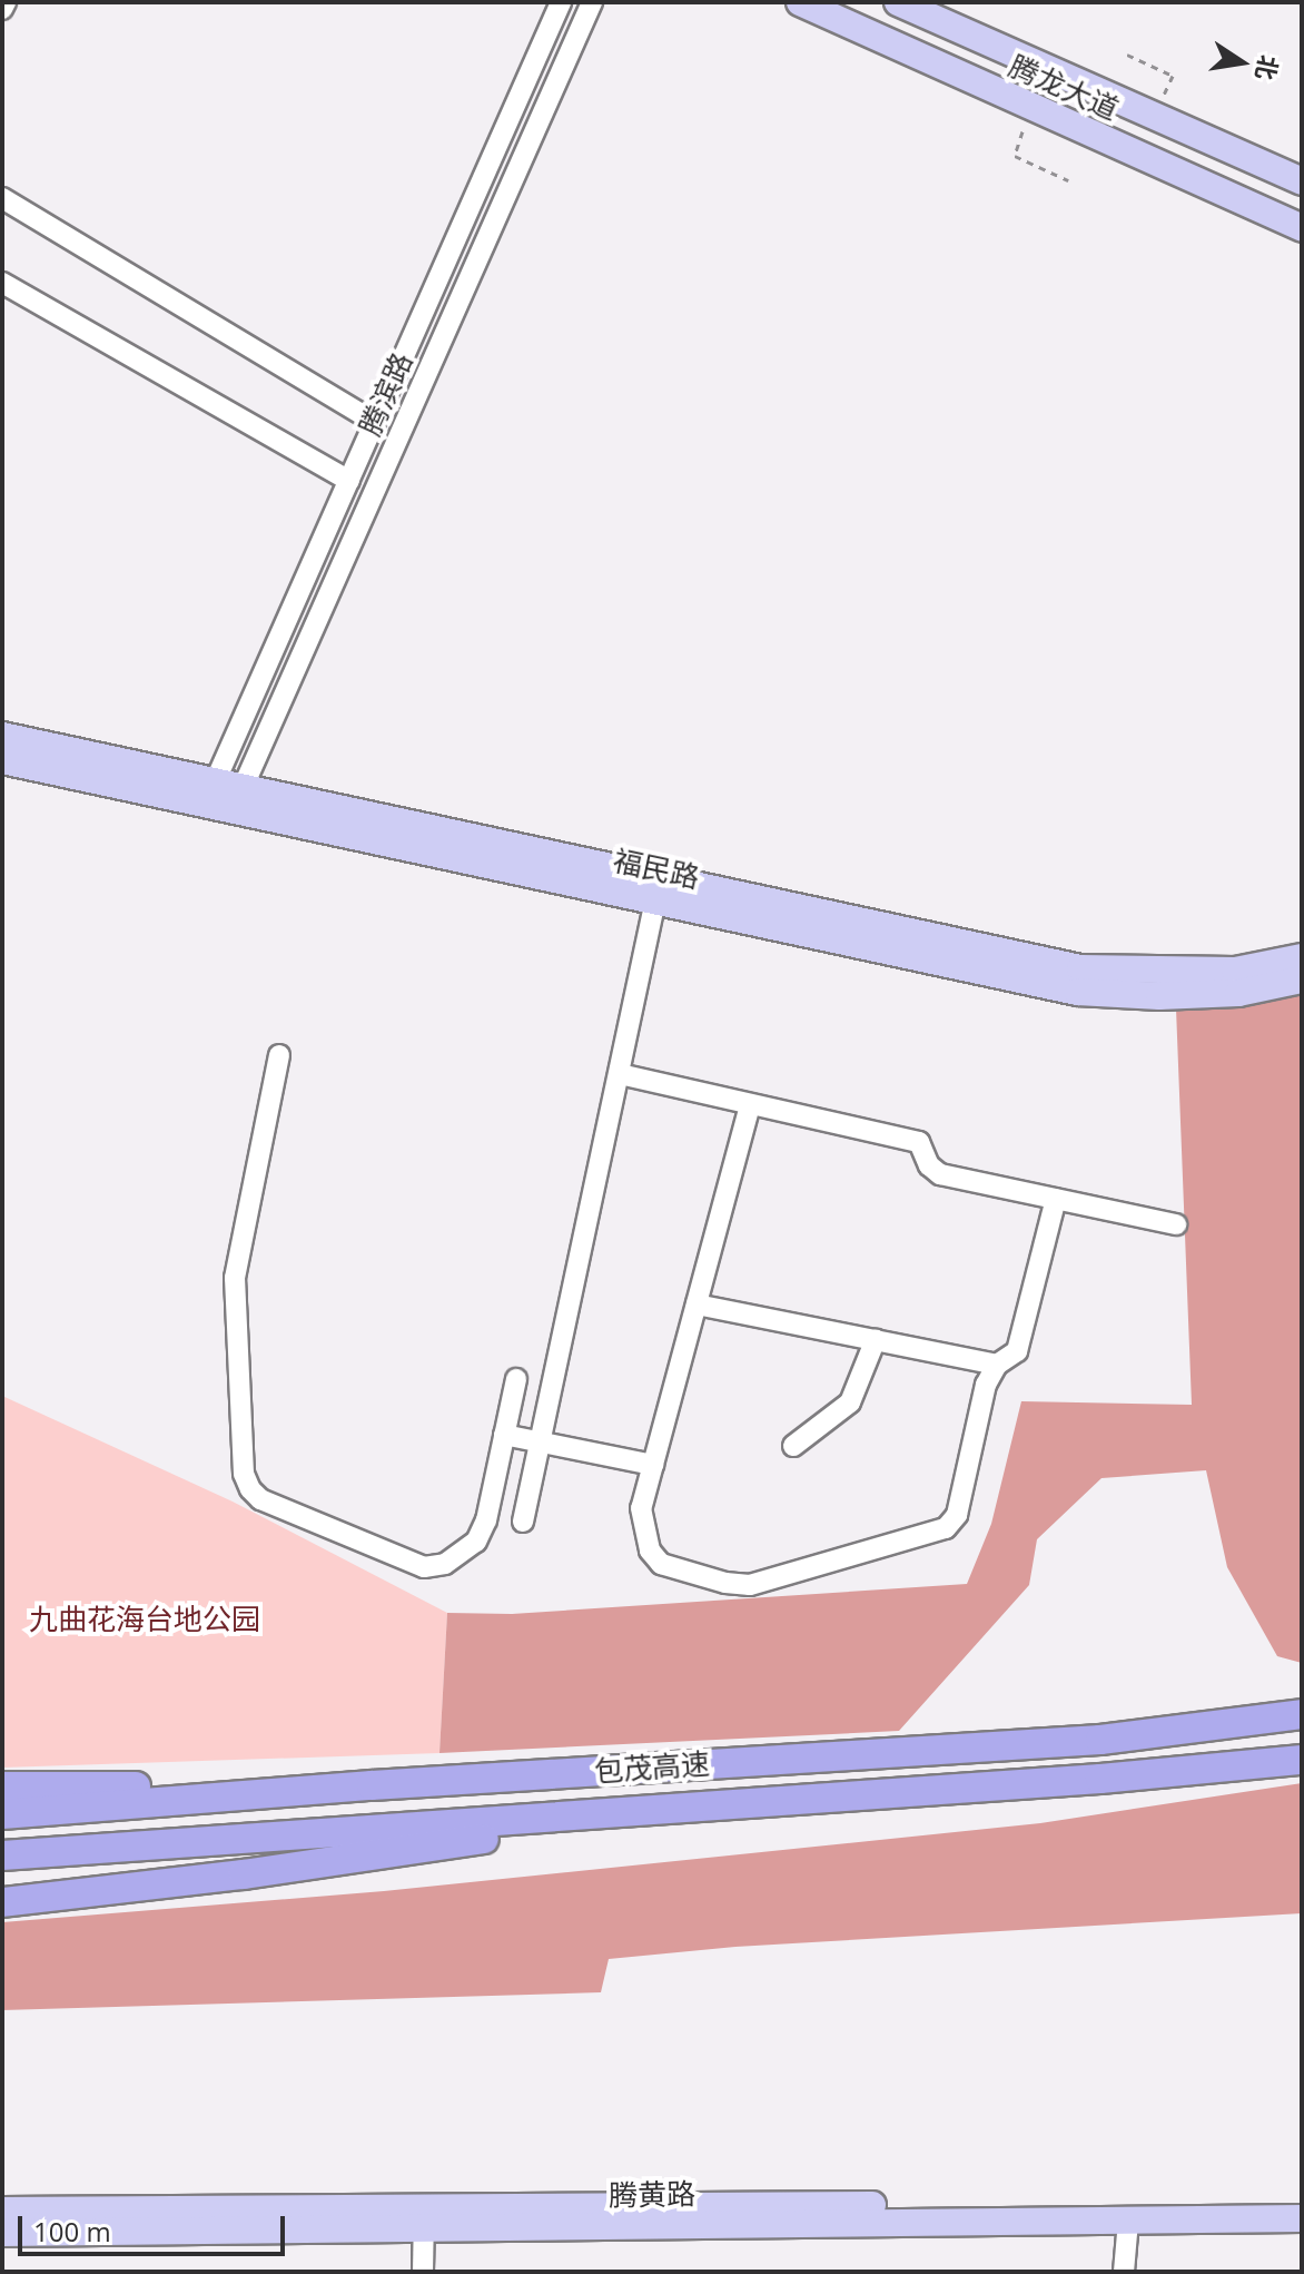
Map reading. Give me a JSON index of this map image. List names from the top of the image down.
{
  "streets": {
    "highway": ["包茂高速"],
    "main road": ["腾龙大道", "福民路", "腾黄路"],
    "street": ["腾滨路"]
  },
  "crossings": [
    ["腾滨路", "福民路"]
  ],
  "parks": ["九曲花海台地公园"],
  "scale_bar": "100 m",
  "north": "right"
}
